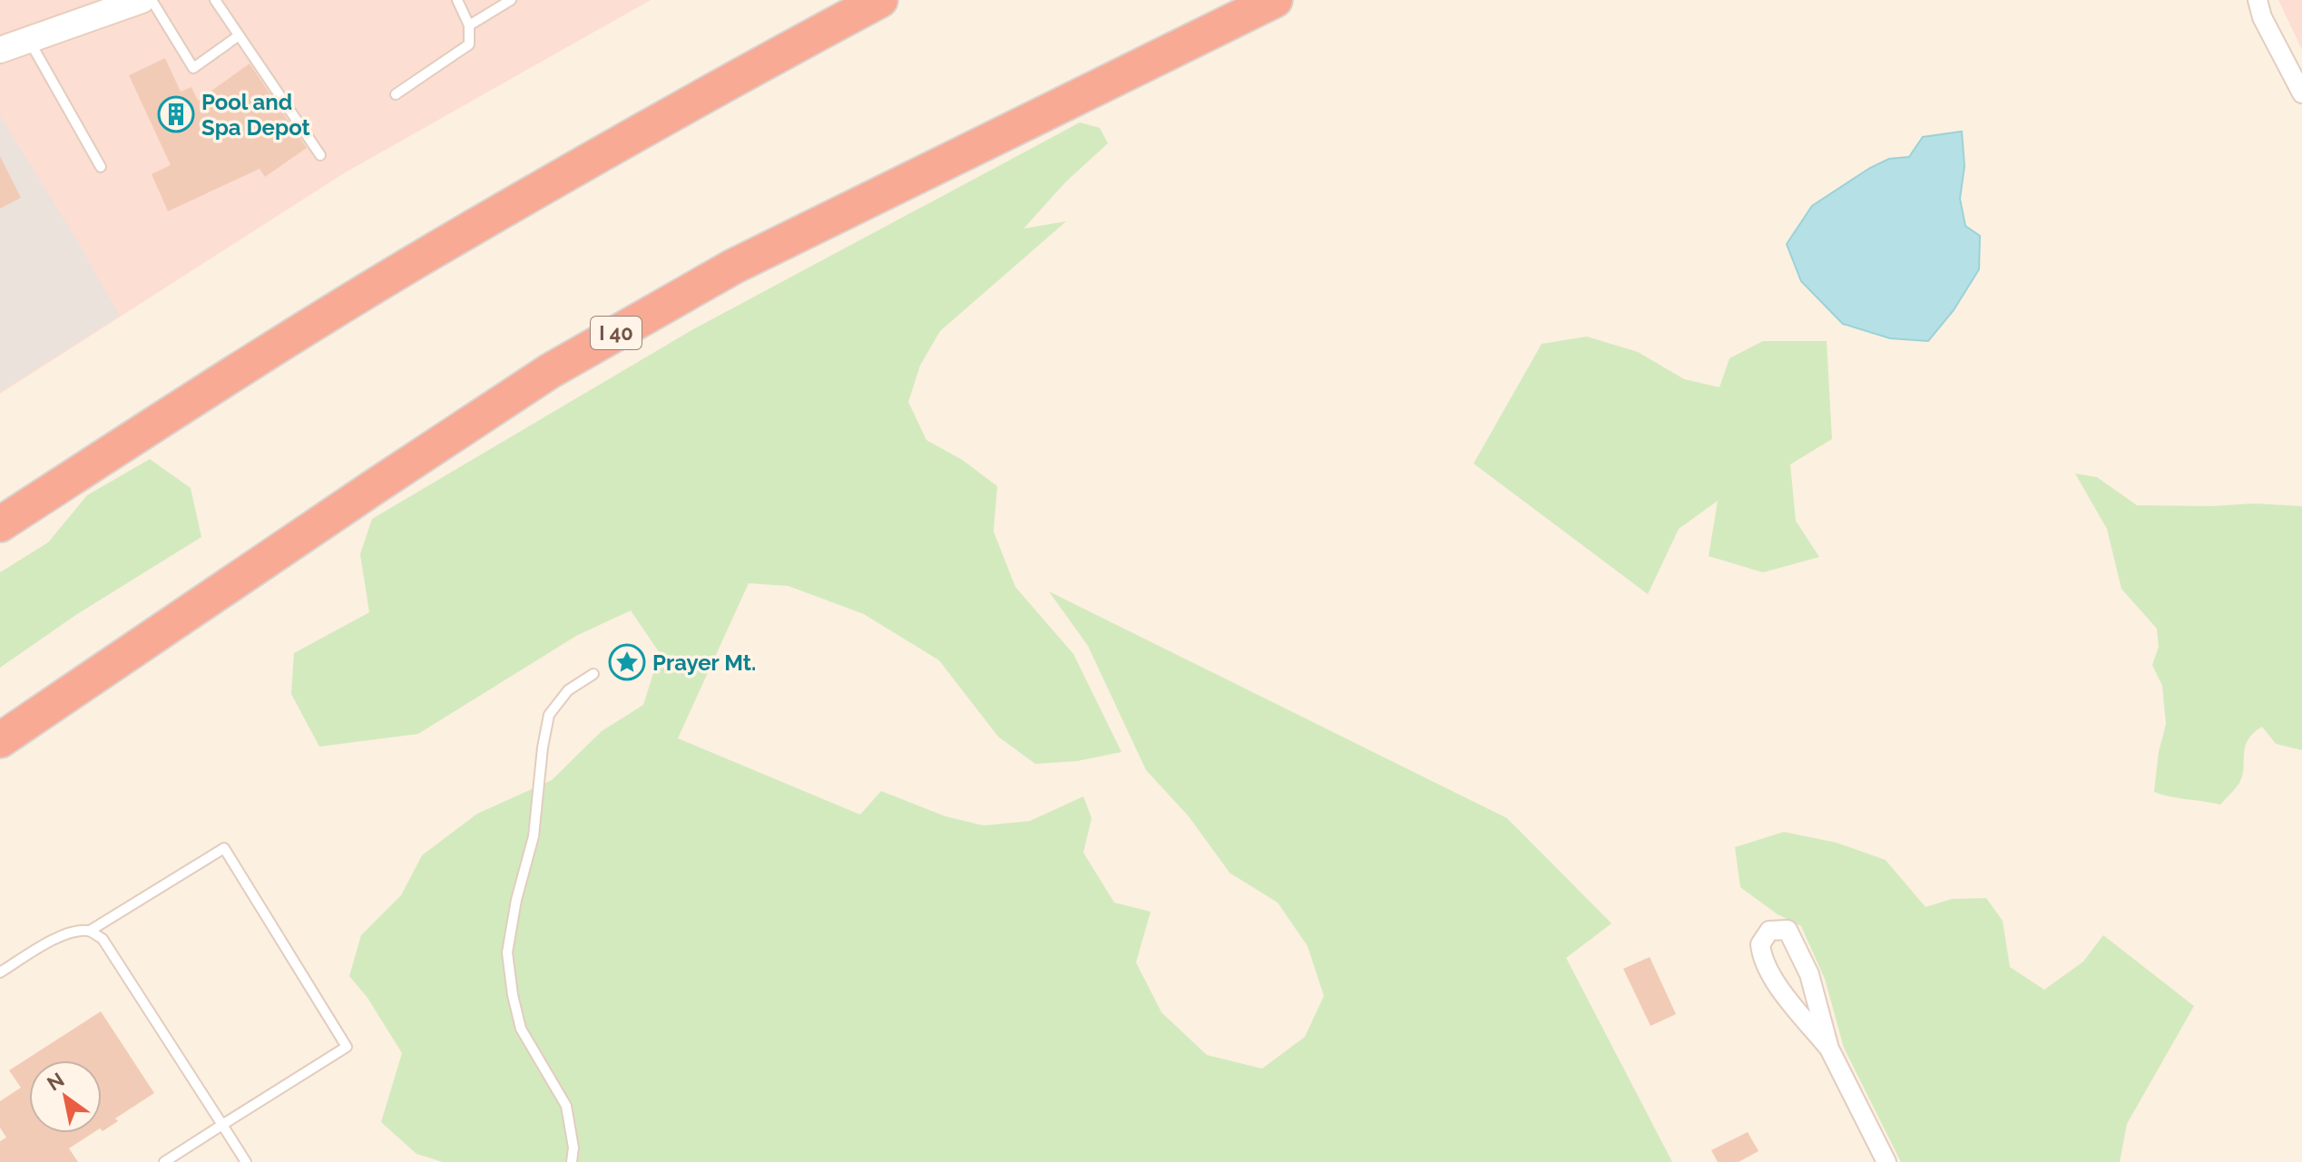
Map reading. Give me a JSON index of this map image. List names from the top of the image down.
{
  "streets": {
    "highway": ["I 40"]
  },
  "places": {
    "building": ["Pool and Spa Depot"],
    "place": ["Prayer Mt."]
  },
  "north": "top left"
}
